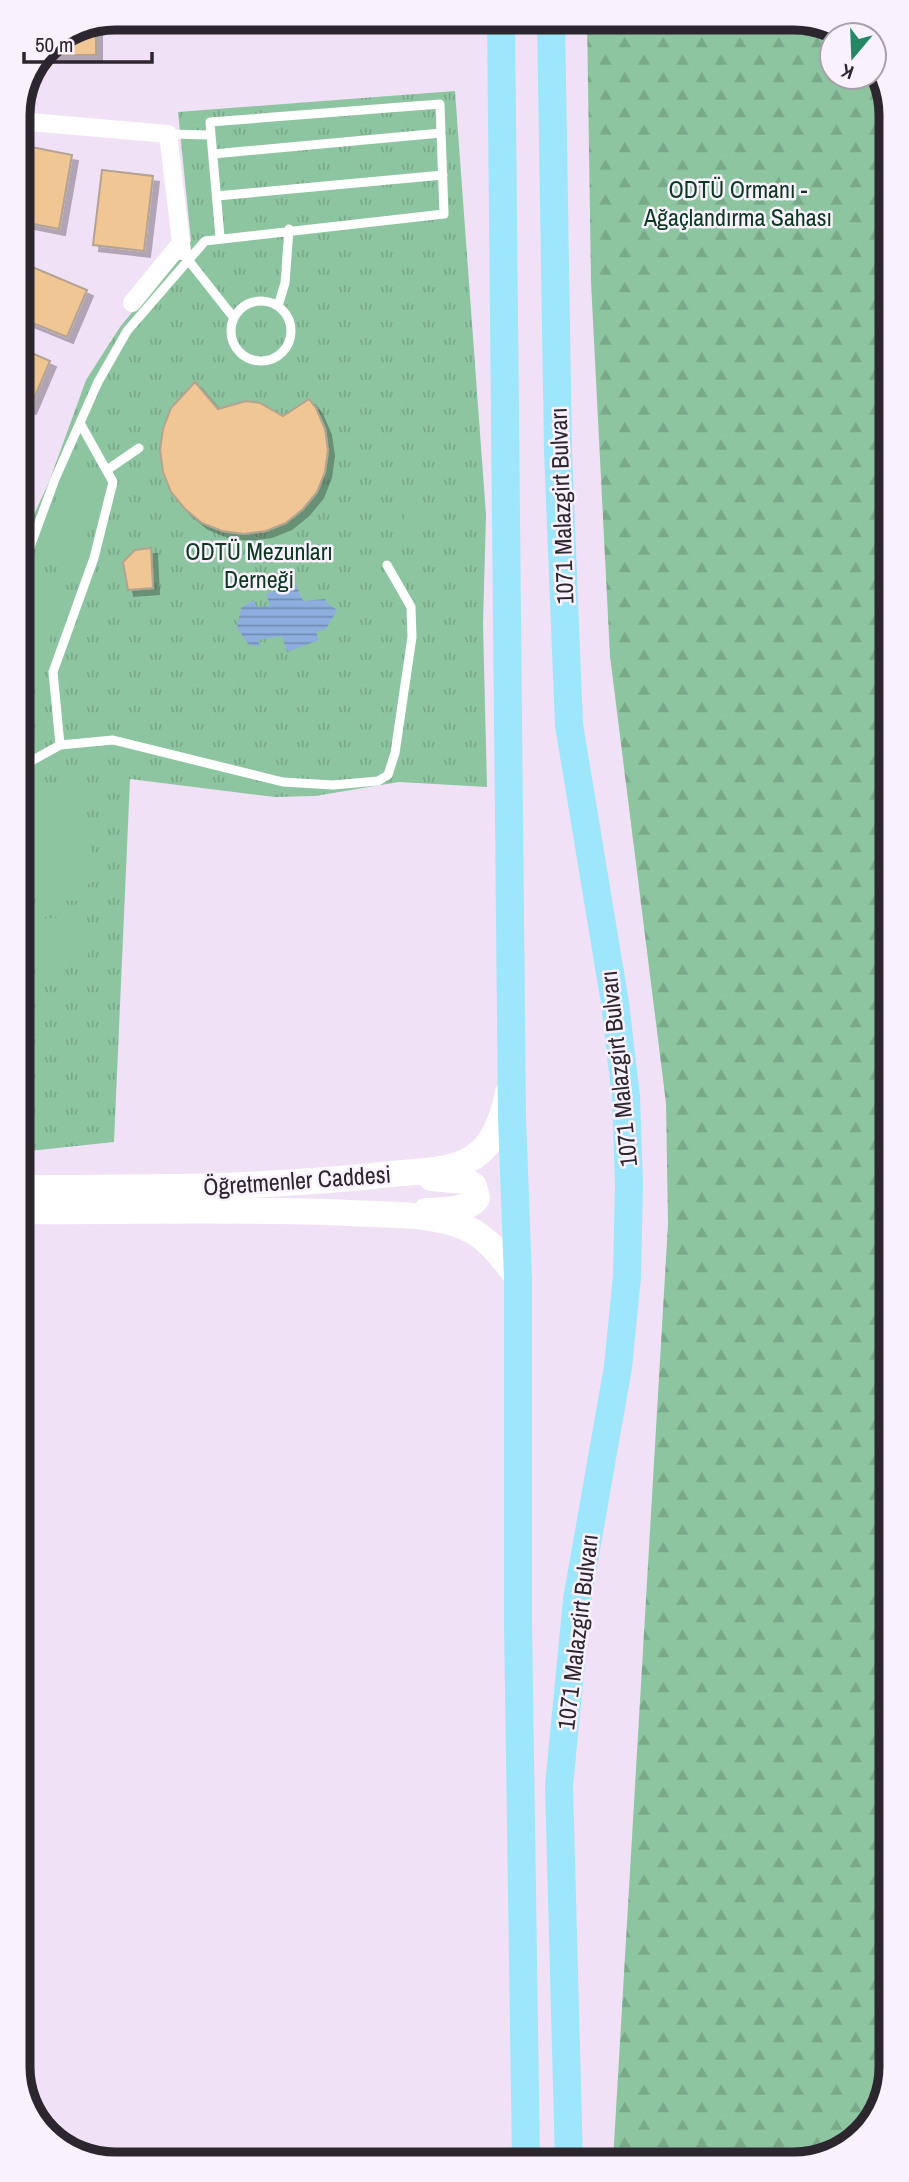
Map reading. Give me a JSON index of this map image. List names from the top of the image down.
{
  "streets": {
    "main road": ["1071 Malazgirt Bulvarı", "Öğretmenler Caddesi"]
  },
  "crossings": [
    ["1071 Malazgirt Bulvarı", "Öğretmenler Caddesi"]
  ],
  "parks": ["ODTÜ Ormanı - Ağaçlandırma Sahası", "ODTÜ Mezunları Derneği"],
  "scale_bar": "50 m",
  "north": "bottom"
}
